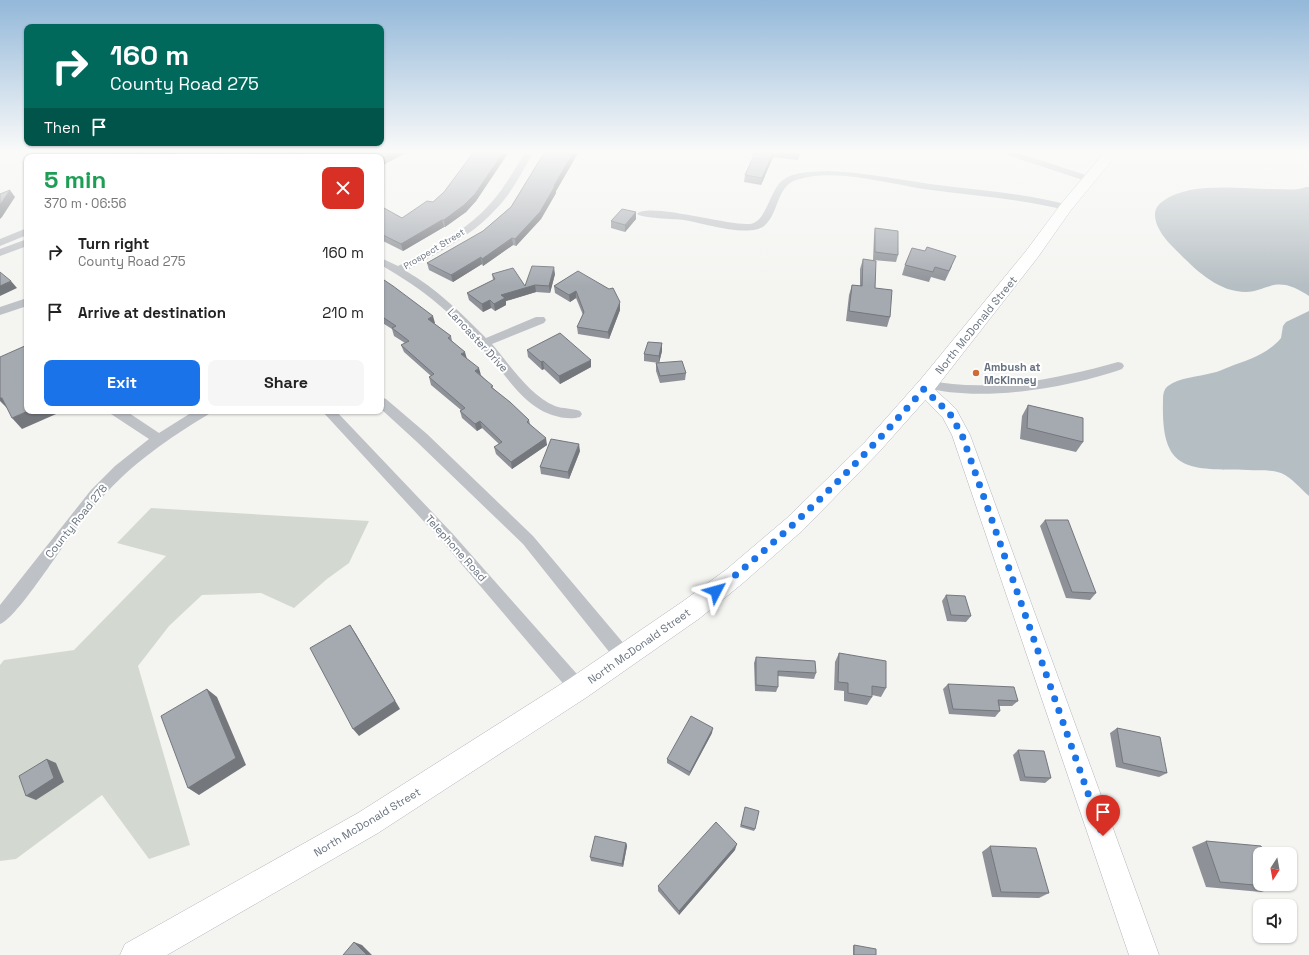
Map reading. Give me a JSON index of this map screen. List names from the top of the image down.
{
  "streets": {
    "main road": ["North McDonald Street"],
    "street": [
      "Prospect Street",
      "Lancaster Drive",
      "County Road 278",
      "Telephone Road"
    ]
  },
  "crossings": [
    ["Prospect Street", "Lancaster Drive"],
    ["North McDonald Street", "Telephone Road"]
  ],
  "places": ["Ambush at McKinney"],
  "north": "bottom",
  "page": {
    "turn": ["160 m", "County Road 275"],
    "then": "Then",
    "heading": ["5 min", "370 m · 06:56"],
    "list": [
      {
        "name": "Turn right",
        "note": "County Road 275",
        "value": "160 m"
      },
      {
        "name": "Arrive at destination",
        "value": "210 m"
      }
    ],
    "buttons": ["Exit", "Share"]
  }
}
